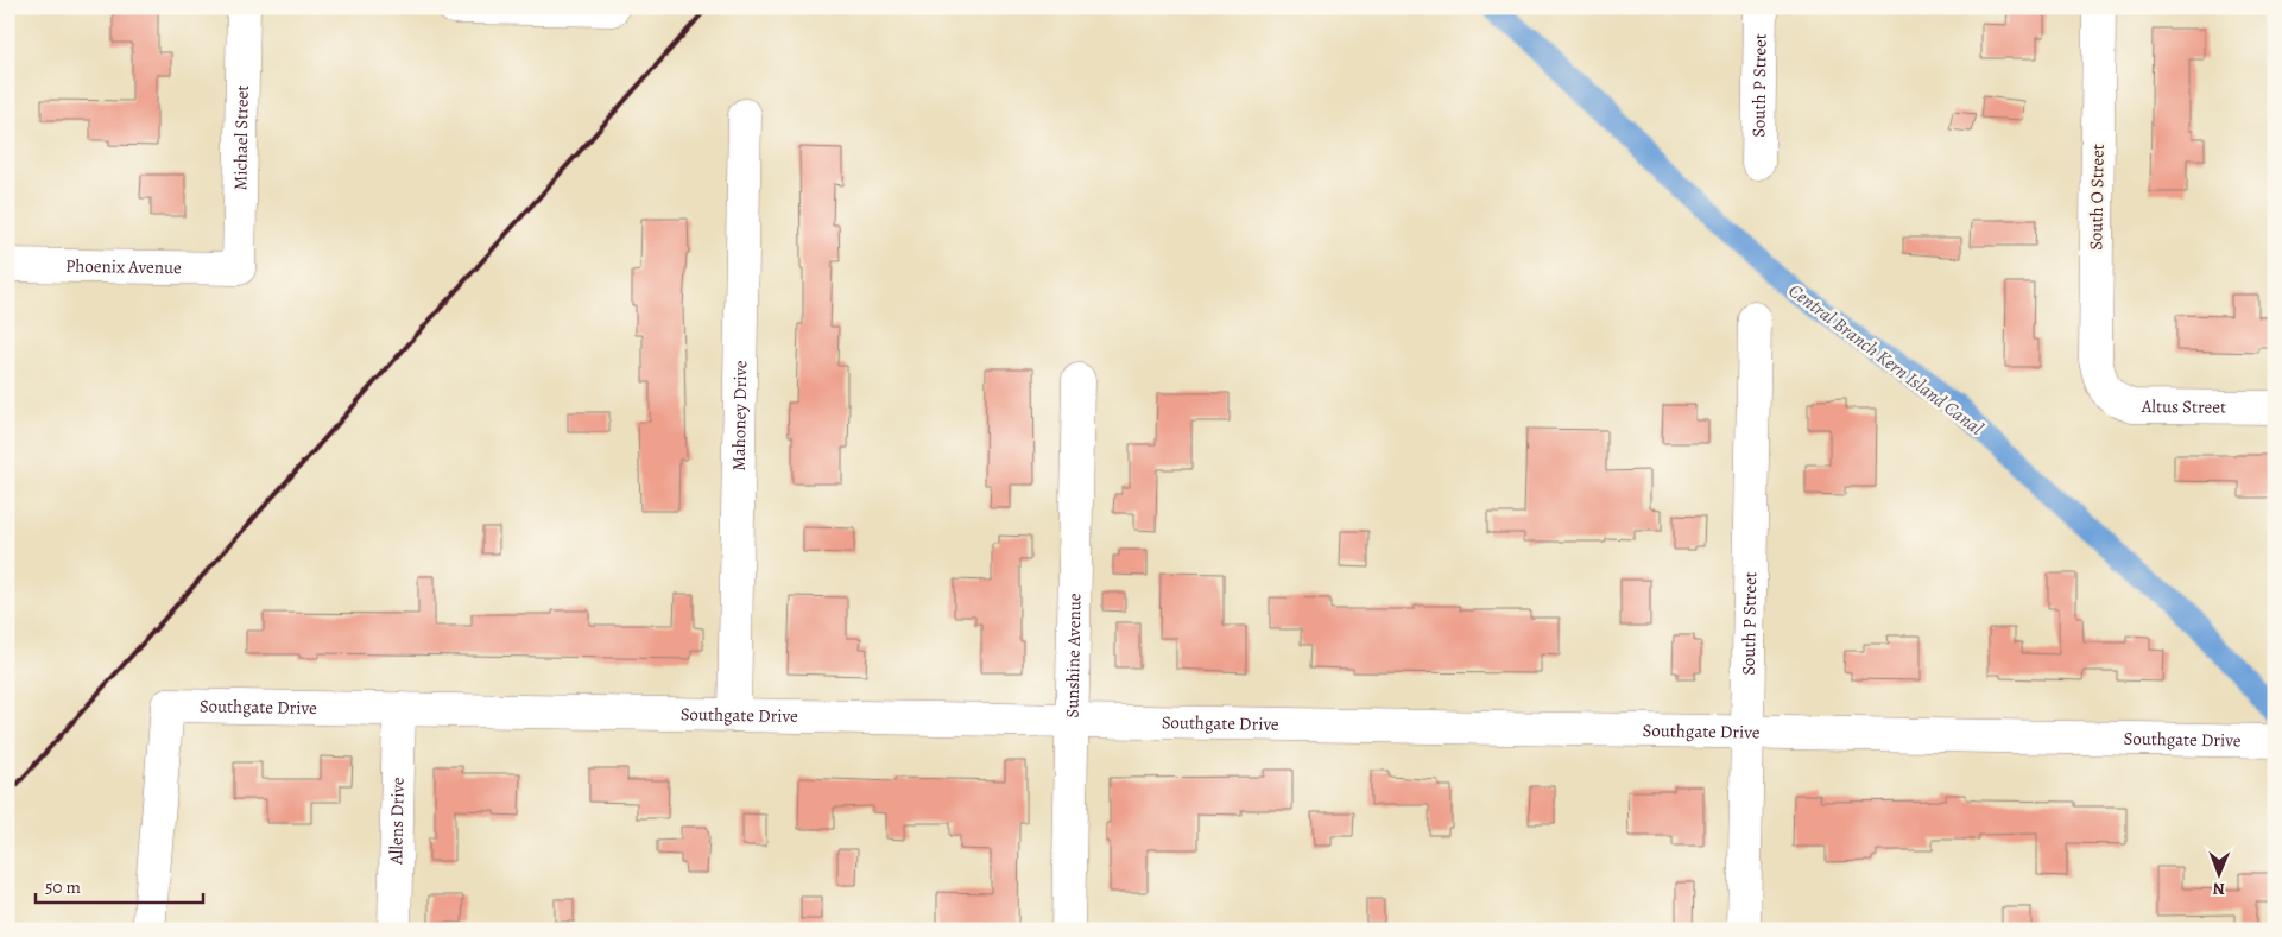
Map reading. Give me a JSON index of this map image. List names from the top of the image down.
{
  "streets": {
    "street": [
      "South P Street",
      "Michael Street",
      "South O Street",
      "Phoenix Avenue",
      "Altus Street",
      "Mahoney Drive",
      "Sunshine Avenue",
      "Southgate Drive",
      "Allens Drive"
    ]
  },
  "crossings": [
    ["South P Street", "Southgate Drive"],
    ["Michael Street", "Phoenix Avenue"],
    ["South O Street", "Altus Street"],
    ["Mahoney Drive", "Southgate Drive"],
    ["Sunshine Avenue", "Southgate Drive"],
    ["Southgate Drive", "Allens Drive"]
  ],
  "water": ["Central Branch Kern Island Canal"],
  "scale_bar": "50 m",
  "north": "bottom"
}
